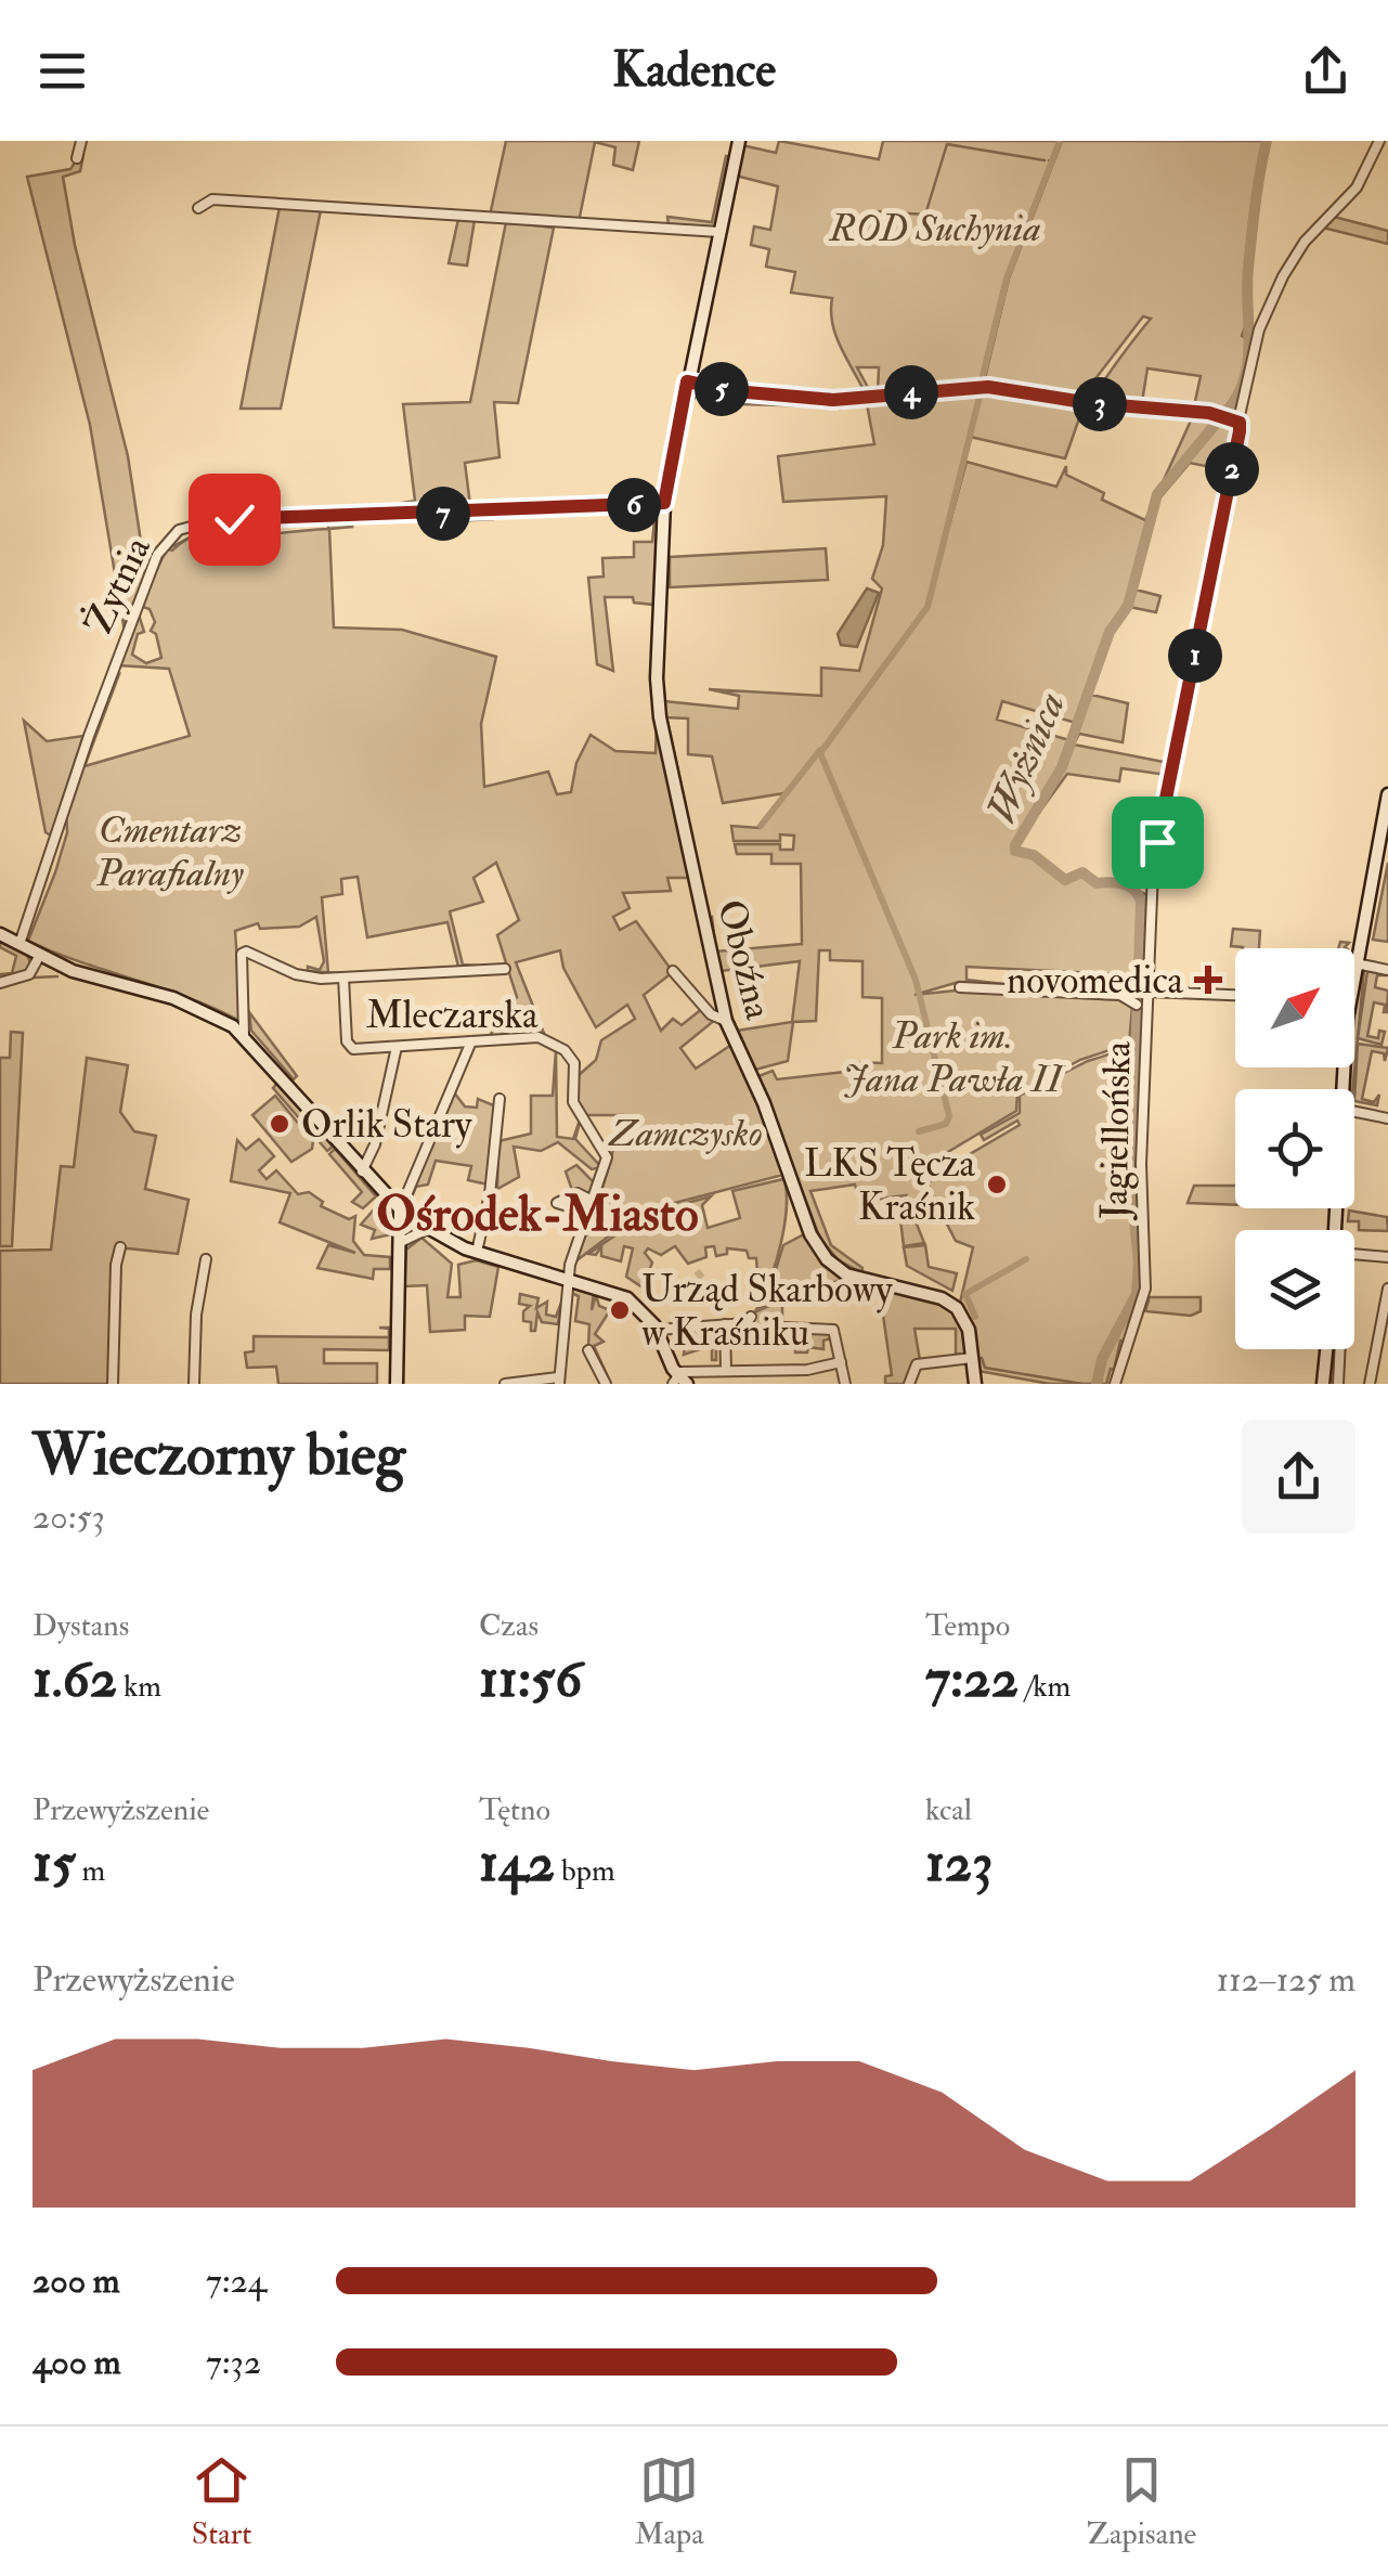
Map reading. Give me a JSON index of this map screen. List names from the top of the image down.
{
  "streets": {
    "street": [
      "Żytnia",
      "Oboźna",
      "Mleczarska",
      "Jagiellońska"
    ]
  },
  "crossings": [
    ["Żytnia", "Oboźna"]
  ],
  "districts": ["Ośrodek-Miasto"],
  "water": ["Wyżnica"],
  "parks": [
    "ROD Suchynia",
    "Cmentarz Parafialny",
    "Park im. Jana Pawła II",
    "Zamczysko"
  ],
  "places": {
    "health": ["novomedica"],
    "other": ["Orlik Stary", "LKS Tęcza Kraśnik", "Urząd Skarbowy w Kraśniku"]
  },
  "north": "top right",
  "page": {
    "header": "Kadence",
    "pins": [
      "5",
      "4",
      "3",
      "2",
      "6",
      "7",
      "1"
    ],
    "heading": ["Wieczorny bieg", "20:53"],
    "stats": [
      ["Dystans", "1.62 km"],
      ["Czas", "11:56"],
      ["Tempo", "7:22 /km"],
      ["Przewyższenie", "15 m"],
      ["Tętno", "142 bpm"],
      ["kcal", "123"]
    ],
    "chart": ["Przewyższenie", "112–125 m"],
    "list": [
      {
        "name": "200 m",
        "note": "7:24"
      },
      {
        "name": "400 m",
        "note": "7:32"
      }
    ],
    "tabs": ["Start", "Mapa", "Zapisane"]
  }
}
